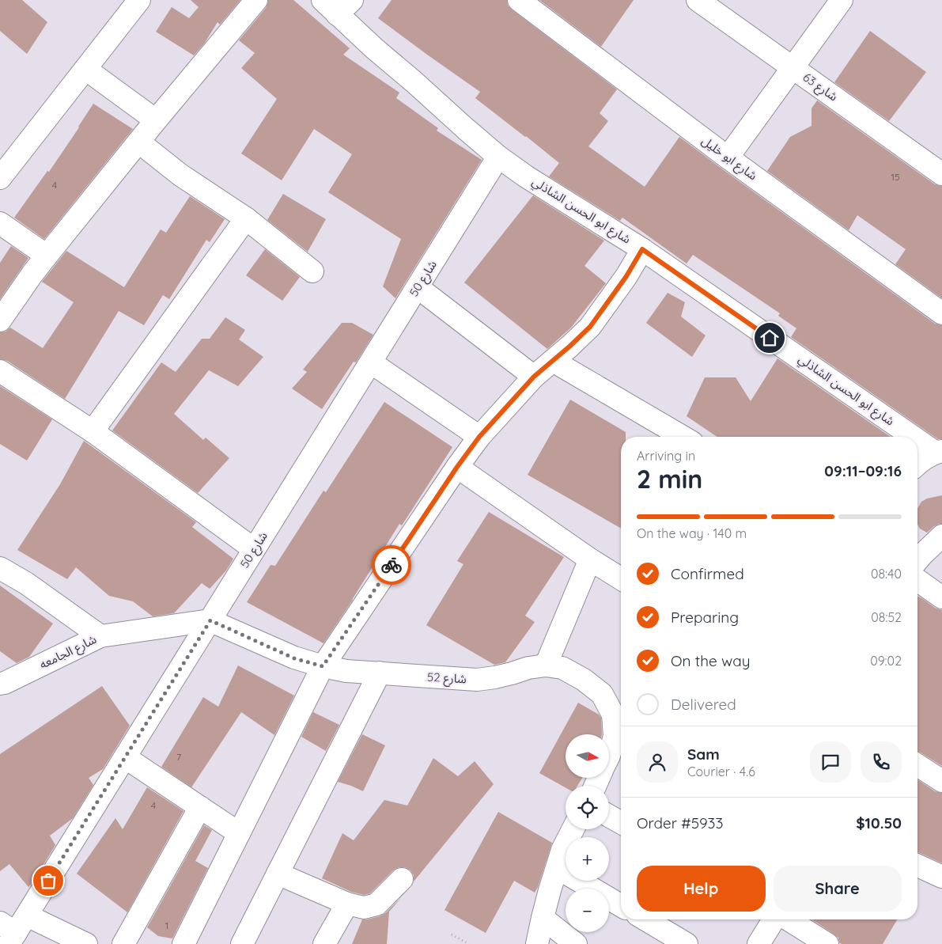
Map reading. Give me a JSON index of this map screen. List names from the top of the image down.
{
  "streets": {
    "street": [
      "شارع 63",
      "شارع ابو خليل",
      "شارع ابو الحسن الشاذلي",
      "شارع 50",
      "شارع الجامعه",
      "شارع 52"
    ]
  },
  "crossings": [
    ["شارع ابو الحسن الشاذلي", "شارع 50"],
    ["شارع 50", "شارع الجامعه"],
    ["شارع 50", "شارع 52"],
    ["شارع الجامعه", "شارع 52"]
  ],
  "house_numbers": [
    "15",
    "4",
    "7",
    "4",
    "1"
  ],
  "north": "right",
  "page": {
    "heading": ["2 min", "Arriving in", "09:11–09:16"],
    "panel": [
      "Sam",
      "Courier · 4.6",
      "Order #5933",
      "$10.50"
    ],
    "bar": "On the way · 140 m",
    "list": [
      ["Confirmed", "08:40"],
      ["Preparing", "08:52"],
      ["On the way", "09:02"],
      "Delivered"
    ],
    "map_buttons": ["+", "−"],
    "buttons": ["Help", "Share"]
  }
}
